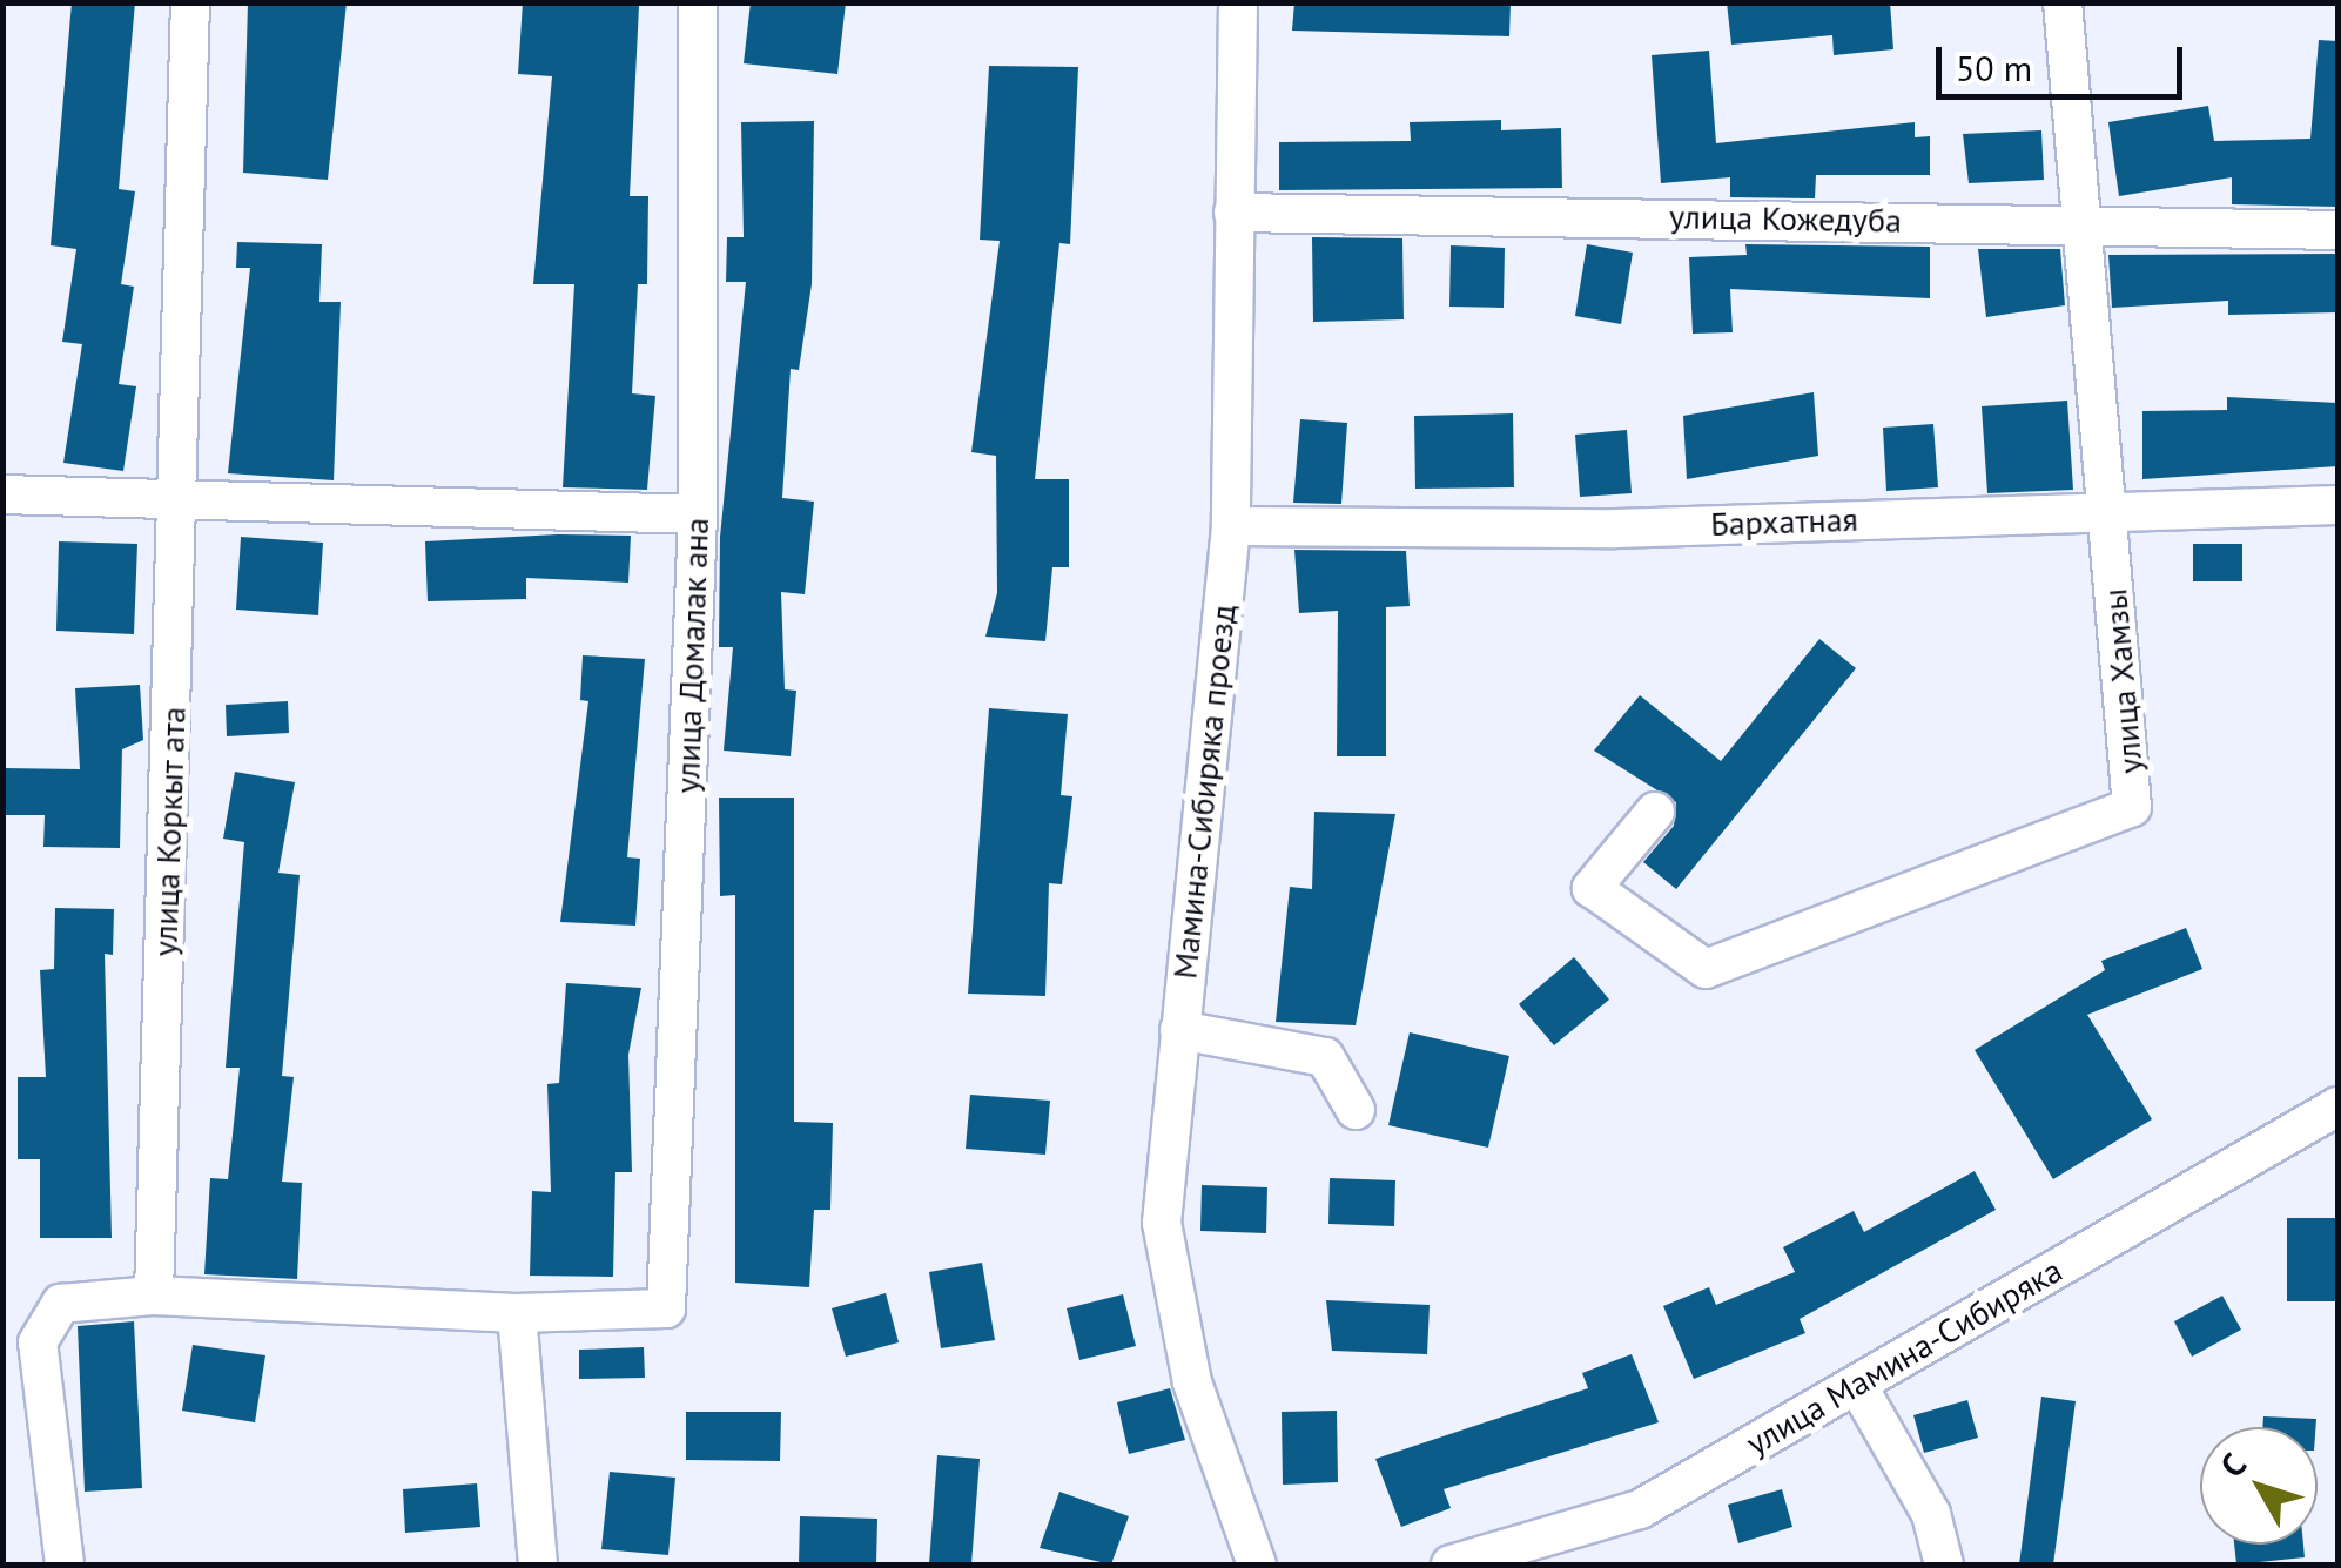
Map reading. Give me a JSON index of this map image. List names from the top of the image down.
{
  "streets": {
    "street": [
      "улица Кожедуба",
      "Бархатная",
      "улица Домалак ана",
      "улица Хамзы",
      "Мамина-Сибиряка проезд",
      "улица Коркыт ата",
      "улица Мамина-Сибиряка"
    ]
  },
  "crossings": [
    ["улица Кожедуба", "улица Хамзы"],
    ["улица Кожедуба", "Мамина-Сибиряка проезд"],
    ["Бархатная", "улица Хамзы"],
    ["Бархатная", "Мамина-Сибиряка проезд"]
  ],
  "scale_bar": "50 m",
  "north": "top left"
}
